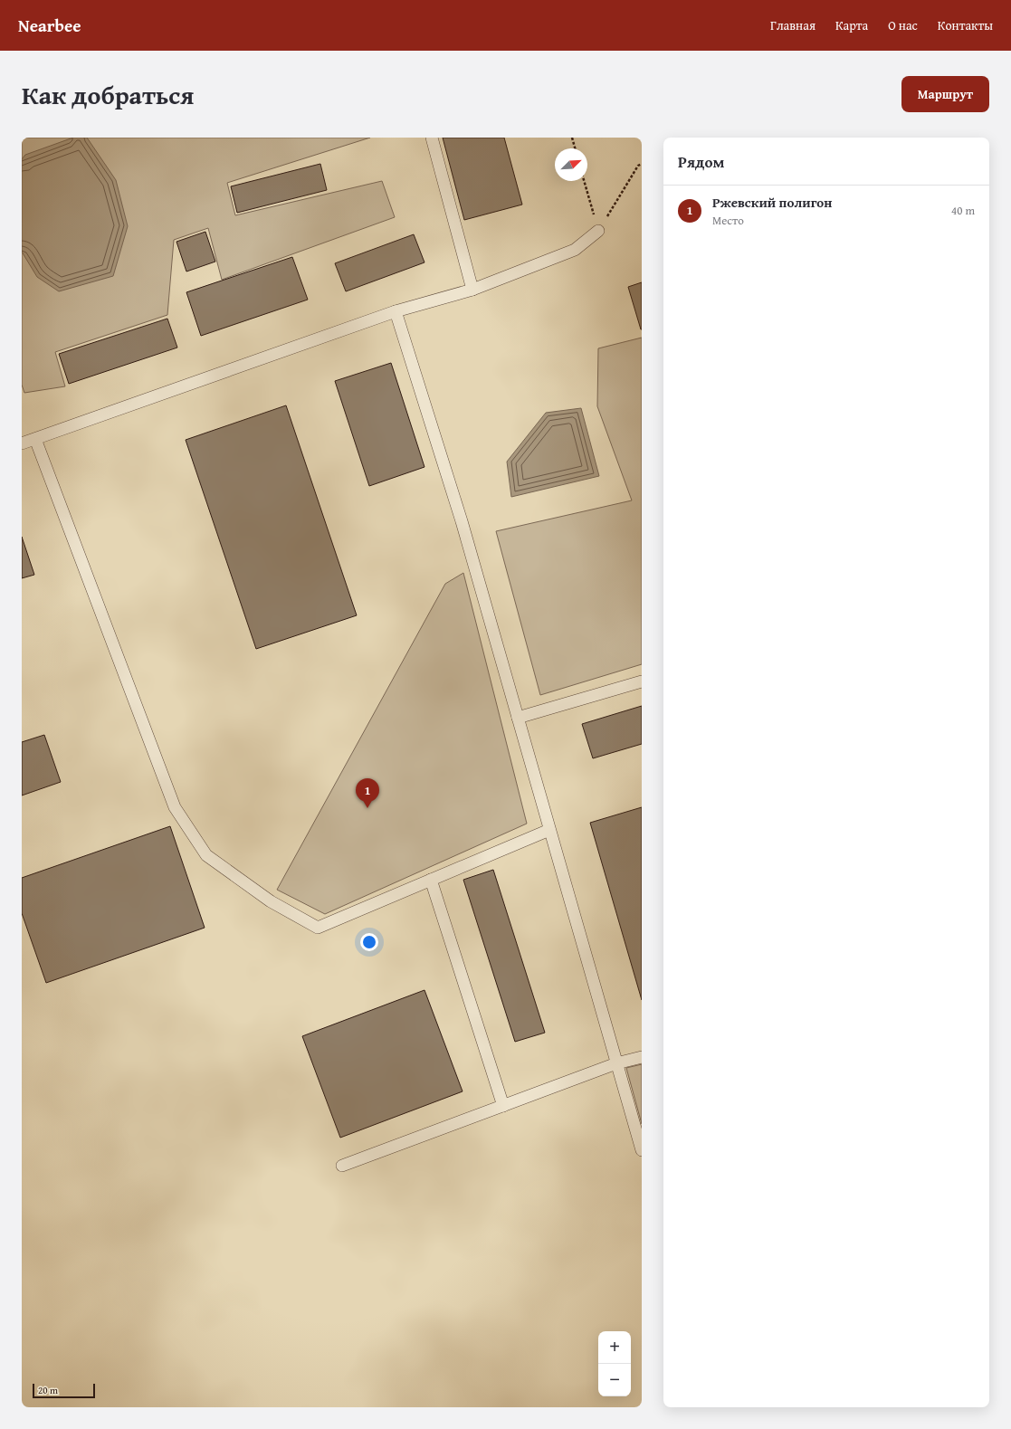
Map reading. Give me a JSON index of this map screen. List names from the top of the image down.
{
  "scale_bar": "20 m",
  "north": "top right",
  "page": {
    "header": "Nearbee",
    "nav": [
      "Главная",
      "Карта",
      "О нас",
      "Контакты"
    ],
    "title": "Как добраться",
    "buttons": "Маршрут",
    "heading": "Рядом",
    "list": [
      {
        "mark": "1",
        "name": "Ржевский полигон",
        "note": "Место",
        "value": "40 m"
      }
    ],
    "pins": "1",
    "map_buttons": ["+", "−"],
    "scale": "20 m"
  }
}
